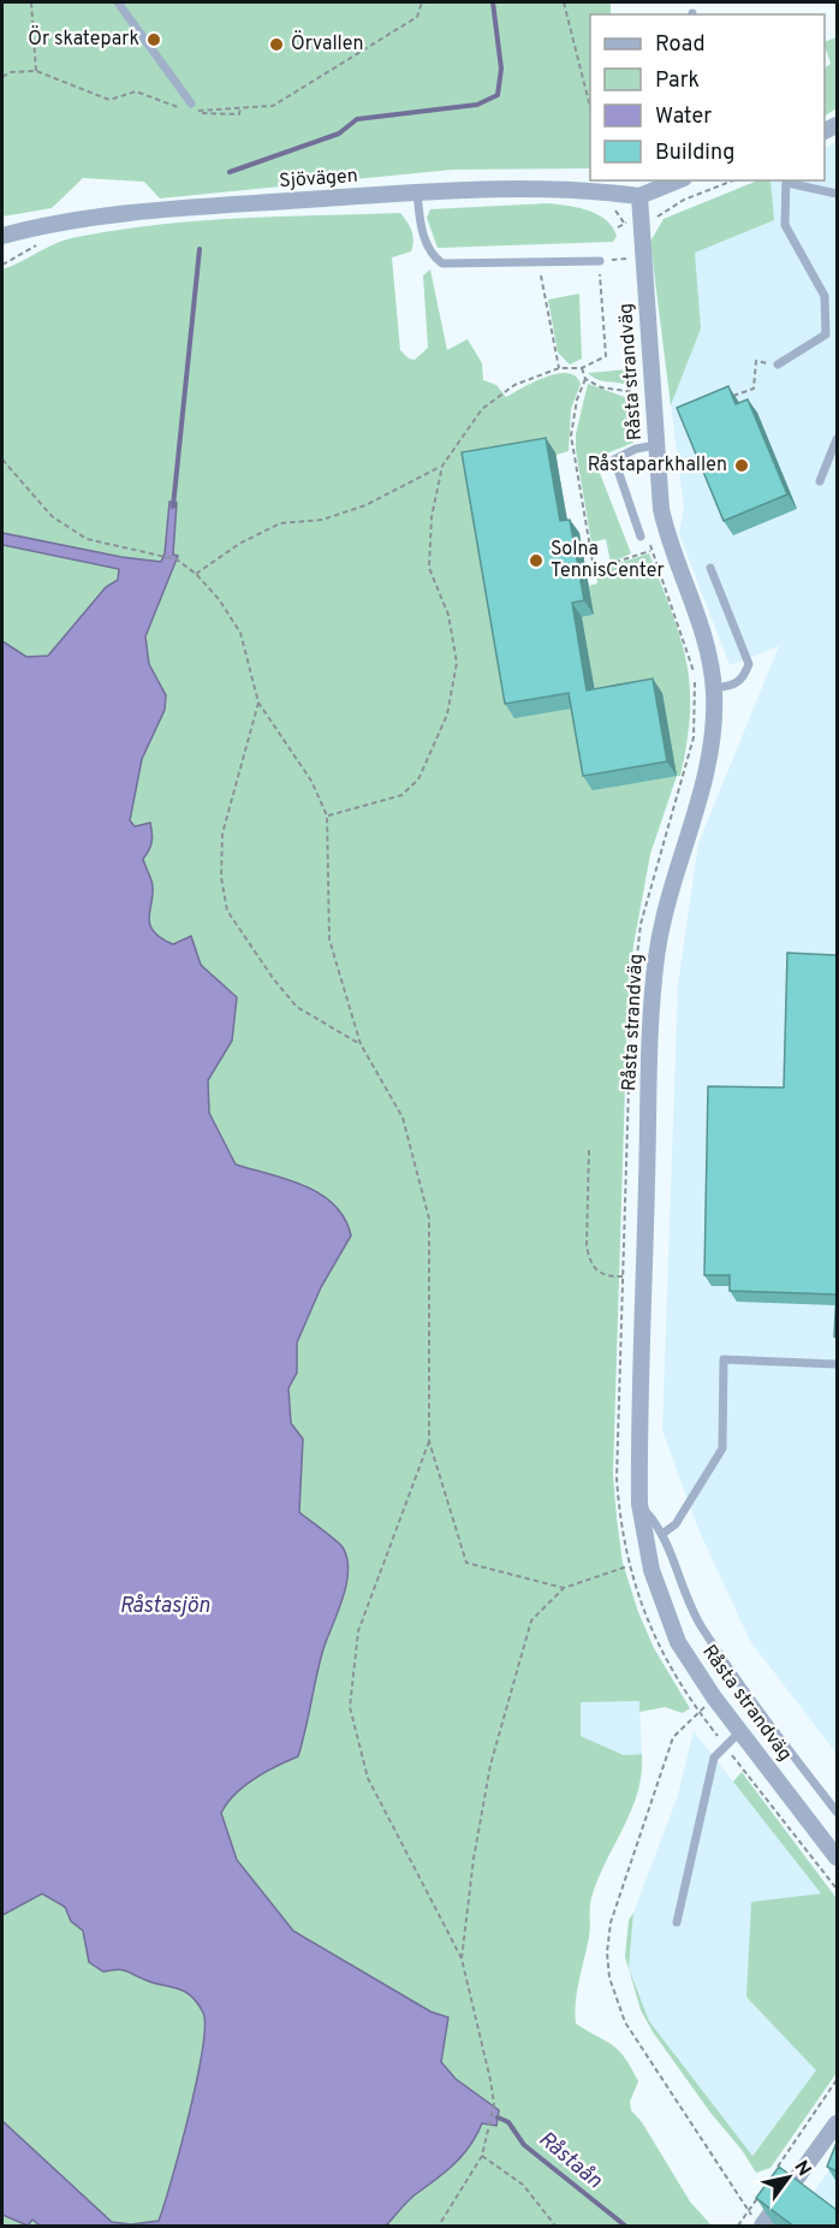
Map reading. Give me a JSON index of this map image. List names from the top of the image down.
{
  "streets": {
    "street": ["Sjövägen", "Råsta strandväg"]
  },
  "crossings": [
    ["Sjövägen", "Råsta strandväg"]
  ],
  "water": ["Råstasjön", "Råstaån"],
  "places": [
    "Ör skatepark",
    "Örvallen",
    "Råstaparkhallen",
    "Solna TennisCenter"
  ],
  "legend": [
    "Road",
    "Park",
    "Water",
    "Building"
  ],
  "north": "top right"
}
